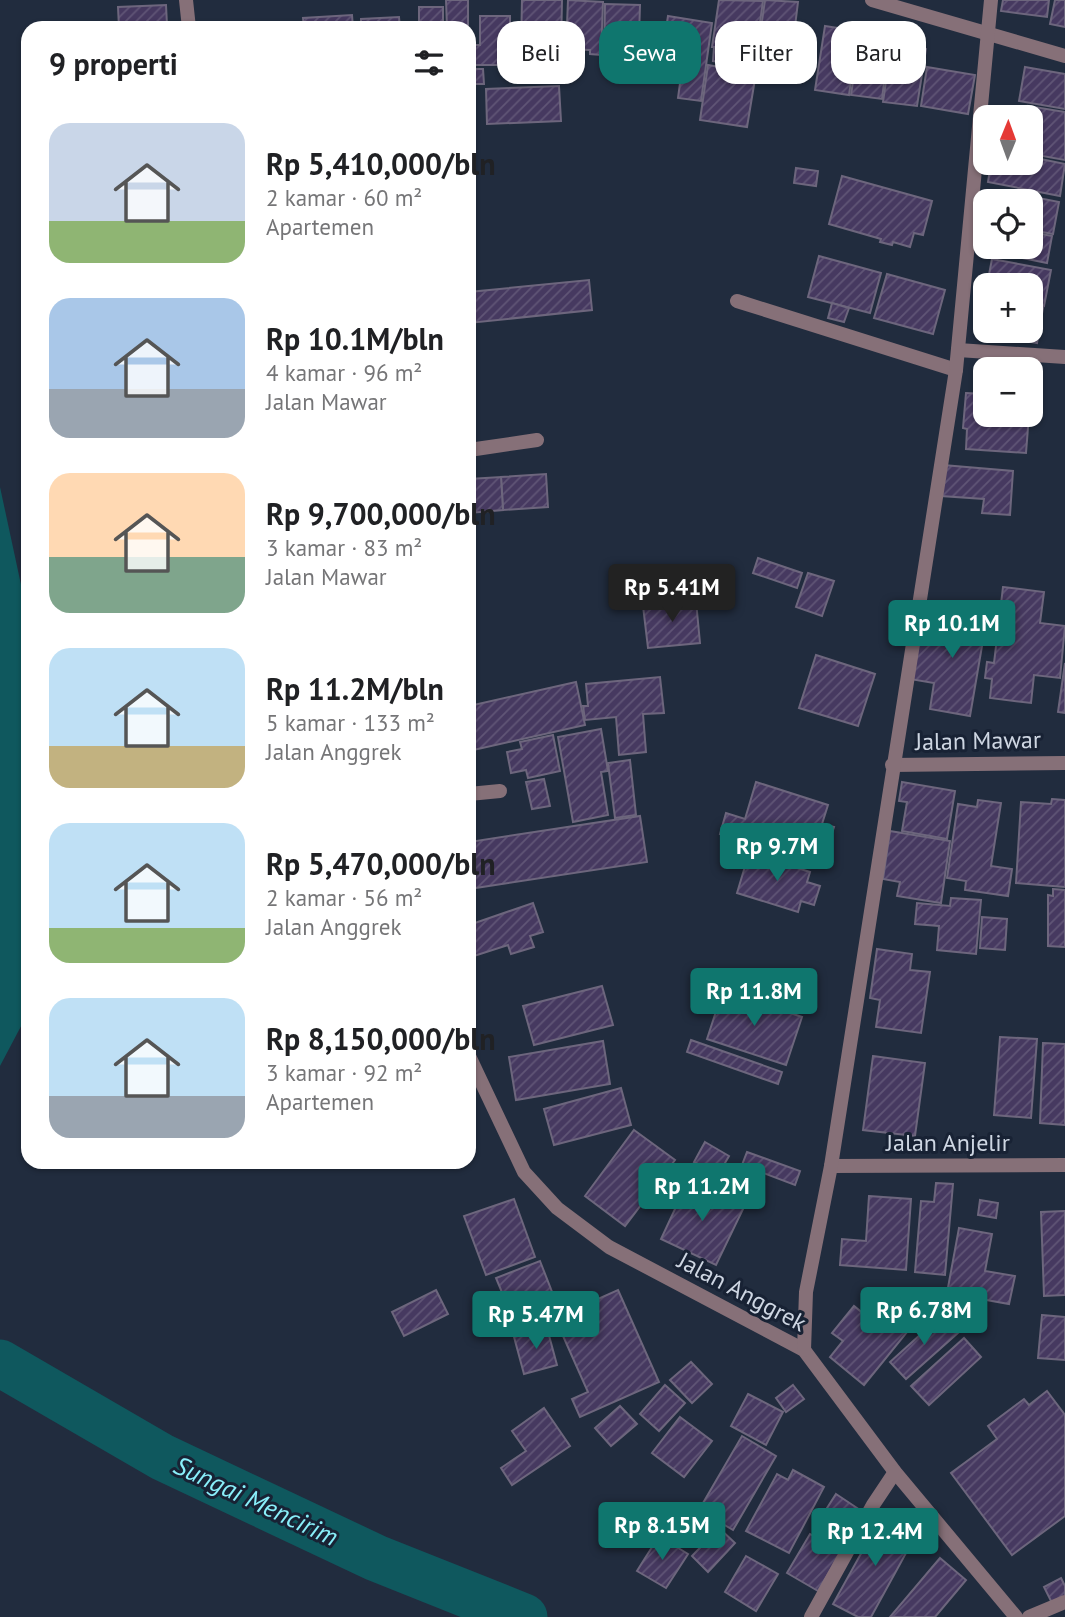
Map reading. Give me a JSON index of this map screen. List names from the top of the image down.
{
  "streets": {
    "street": ["Jalan Mawar", "Jalan Anjelir", "Jalan Anggrek"]
  },
  "water": ["Sungai Mencirim"],
  "north": "top",
  "page": {
    "chip": [
      "Beli",
      "Sewa",
      "Filter",
      "Baru"
    ],
    "heading": "9 properti",
    "map_buttons": ["+", "−"],
    "list": [
      {
        "name": "Rp 5,410,000/bln",
        "note": "2 kamar · 60 m² · Apartemen"
      },
      {
        "name": "Rp 10.1M/bln",
        "note": "4 kamar · 96 m² · Jalan Mawar"
      },
      {
        "name": "Rp 9,700,000/bln",
        "note": "3 kamar · 83 m² · Jalan Mawar"
      },
      {
        "name": "Rp 11.2M/bln",
        "note": "5 kamar · 133 m² · Jalan Anggrek"
      },
      {
        "name": "Rp 5,470,000/bln",
        "note": "2 kamar · 56 m² · Jalan Anggrek"
      },
      {
        "name": "Rp 8,150,000/bln",
        "note": "3 kamar · 92 m² · Apartemen"
      }
    ],
    "price": [
      "Rp 5.41M",
      "Rp 10.1M",
      "Rp 9.7M",
      "Rp 11.8M",
      "Rp 11.2M",
      "Rp 6.78M",
      "Rp 5.47M",
      "Rp 8.15M",
      "Rp 12.4M"
    ]
  }
}
